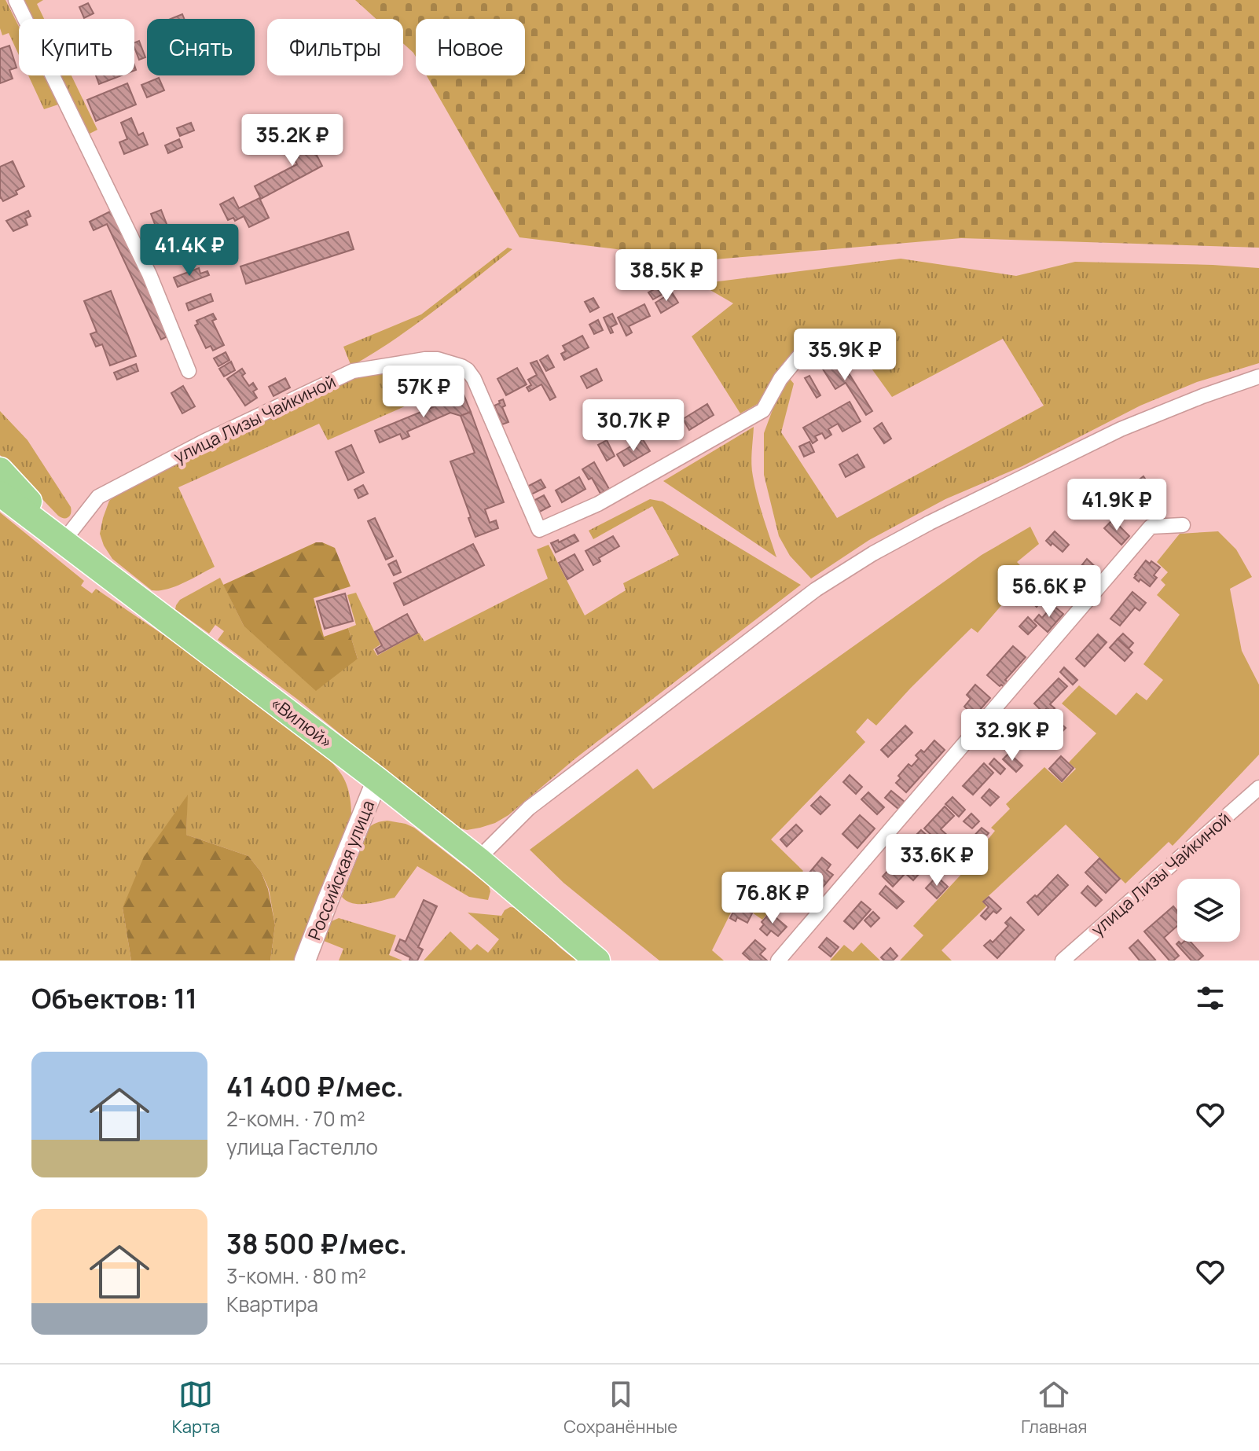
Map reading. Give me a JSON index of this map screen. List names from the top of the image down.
{
  "streets": {
    "highway": ["«Вилюй»"],
    "street": ["улица Лизы Чайкиной", "Российская улица"]
  },
  "crossings": [
    ["улица Лизы Чайкиной", "«Вилюй»"],
    ["«Вилюй»", "Российская улица"]
  ],
  "page": {
    "chip": [
      "Купить",
      "Снять",
      "Фильтры",
      "Новое"
    ],
    "price": [
      "35.2K ₽",
      "41.4K ₽",
      "38.5K ₽",
      "35.9K ₽",
      "57K ₽",
      "30.7K ₽",
      "41.9K ₽",
      "56.6K ₽",
      "32.9K ₽",
      "33.6K ₽",
      "76.8K ₽"
    ],
    "heading": "Объектов: 11",
    "list": [
      {
        "name": "41 400 ₽/мес.",
        "note": "2-комн. · 70 m² · улица Гастелло"
      },
      {
        "name": "38 500 ₽/мес.",
        "note": "3-комн. · 80 m² · Квартира"
      }
    ],
    "tabs": ["Карта", "Сохранённые", "Главная"]
  }
}
